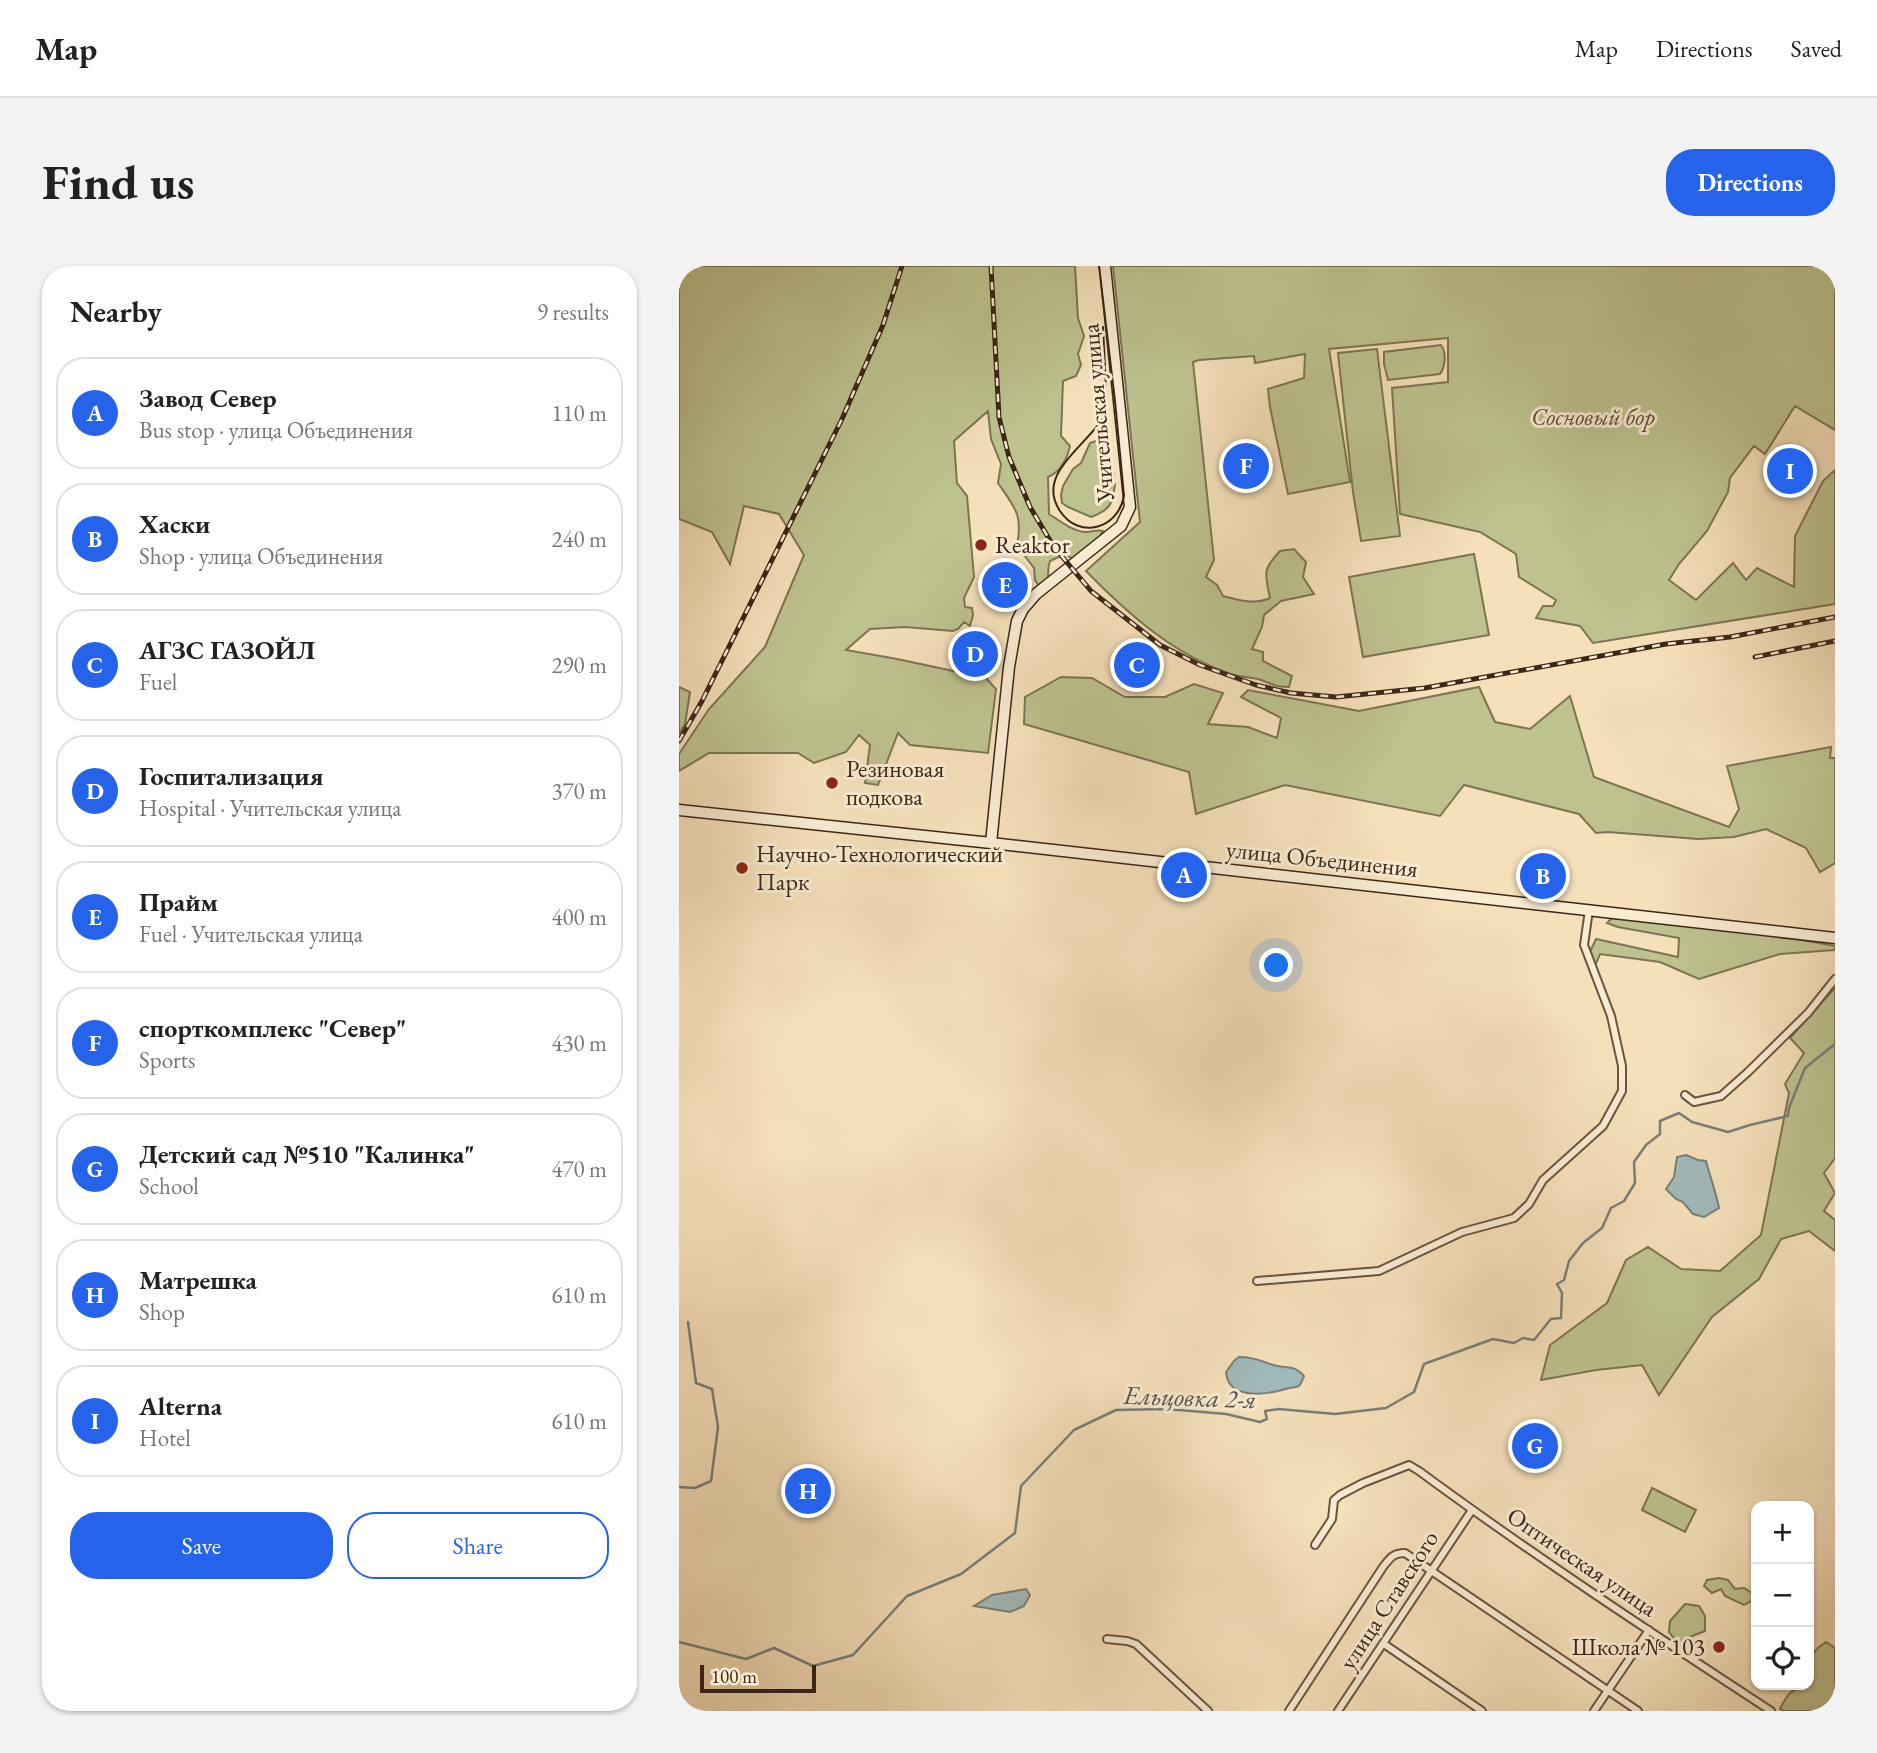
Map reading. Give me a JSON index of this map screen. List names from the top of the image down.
{
  "streets": {
    "main road": ["Учительская улица", "улица Объединения"],
    "street": ["Оптическая улица", "улица Ставского"]
  },
  "crossings": [
    ["Учительская улица", "улица Объединения"],
    ["Оптическая улица", "улица Ставского"]
  ],
  "water": ["Ельцовка 2-я"],
  "parks": ["Сосновый бор"],
  "places": [
    "Reaktor",
    "Резиновая подкова",
    "Научно-Технологический Парк",
    "Школа № 103"
  ],
  "scale_bar": "100 m",
  "page": {
    "header": "Map",
    "nav": ["Map", "Directions", "Saved"],
    "buttons": [
      "Directions",
      ["Save", "Share"]
    ],
    "title": "Find us",
    "heading": ["Nearby", "9 results"],
    "list": [
      {
        "mark": "A",
        "name": "Завод Север",
        "note": "Bus stop · улица Объединения",
        "value": "110 m"
      },
      {
        "mark": "B",
        "name": "Хаски",
        "note": "Shop · улица Объединения",
        "value": "240 m"
      },
      {
        "mark": "C",
        "name": "АГЗС ГАЗОЙЛ",
        "note": "Fuel",
        "value": "290 m"
      },
      {
        "mark": "D",
        "name": "Госпитализация",
        "note": "Hospital · Учительская улица",
        "value": "370 m"
      },
      {
        "mark": "E",
        "name": "Прайм",
        "note": "Fuel · Учительская улица",
        "value": "400 m"
      },
      {
        "mark": "F",
        "name": "спорткомплекс \"Север\"",
        "note": "Sports",
        "value": "430 m"
      },
      {
        "mark": "G",
        "name": "Детский сад №510 \"Калинка\"",
        "note": "School",
        "value": "470 m"
      },
      {
        "mark": "H",
        "name": "Матрешка",
        "note": "Shop",
        "value": "610 m"
      },
      {
        "mark": "I",
        "name": "Alterna",
        "note": "Hotel",
        "value": "610 m"
      }
    ],
    "pins": [
      "F",
      "I",
      "E",
      "D",
      "C",
      "A",
      "B",
      "G",
      "H"
    ],
    "map_buttons": ["+", "−"],
    "scale": "100 m"
  }
}
